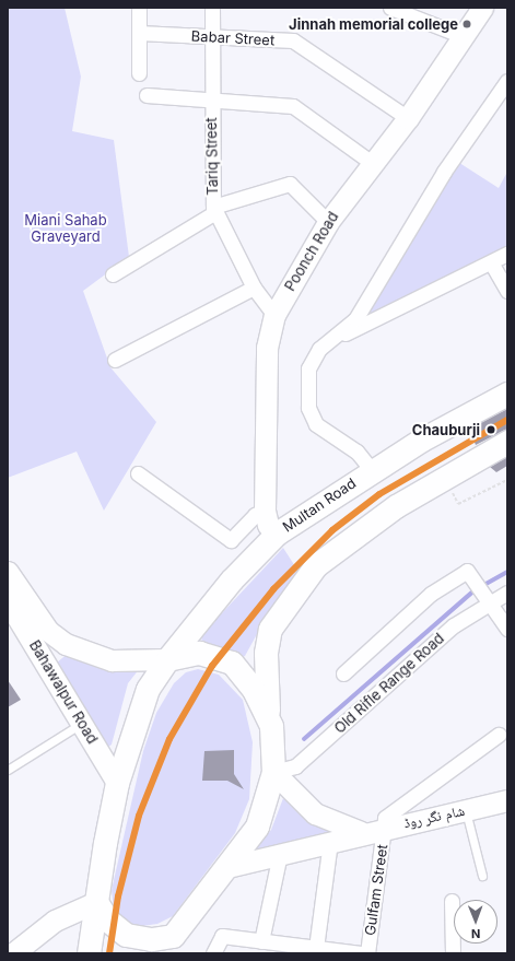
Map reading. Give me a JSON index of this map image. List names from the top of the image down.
{
  "streets": {
    "main road": [
      "Poonch Road",
      "Multan Road",
      "Bahawalpur Road",
      "شام نگر روڈ"
    ],
    "street": [
      "Babar Street",
      "Tariq Street",
      "Old Rifle Range Road",
      "Gulfam Street"
    ]
  },
  "crossings": [
    ["Babar Street", "Tariq Street"],
    ["Babar Street", "Poonch Road"],
    ["Tariq Street", "Poonch Road"],
    ["Poonch Road", "Multan Road"],
    ["Multan Road", "Bahawalpur Road"],
    ["شام نگر روڈ", "Gulfam Street"]
  ],
  "parks": ["Miani Sahab Graveyard"],
  "places": ["Jinnah memorial college", "Chauburji"],
  "north": "bottom"
}
